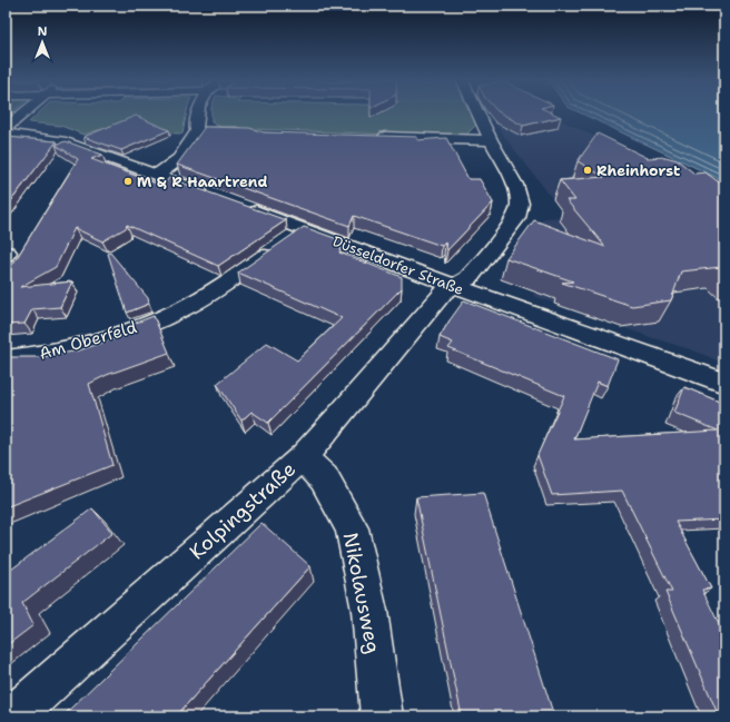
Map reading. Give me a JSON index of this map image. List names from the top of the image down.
{
  "streets": {
    "street": [
      "Düsseldorfer Straße",
      "Am Oberfeld",
      "Kolpingstraße",
      "Nikolausweg"
    ]
  },
  "crossings": [
    ["Düsseldorfer Straße", "Am Oberfeld"],
    ["Düsseldorfer Straße", "Kolpingstraße"],
    ["Kolpingstraße", "Nikolausweg"]
  ],
  "places": ["Rheinhorst", "M & R Haartrend"],
  "north": "top"
}
